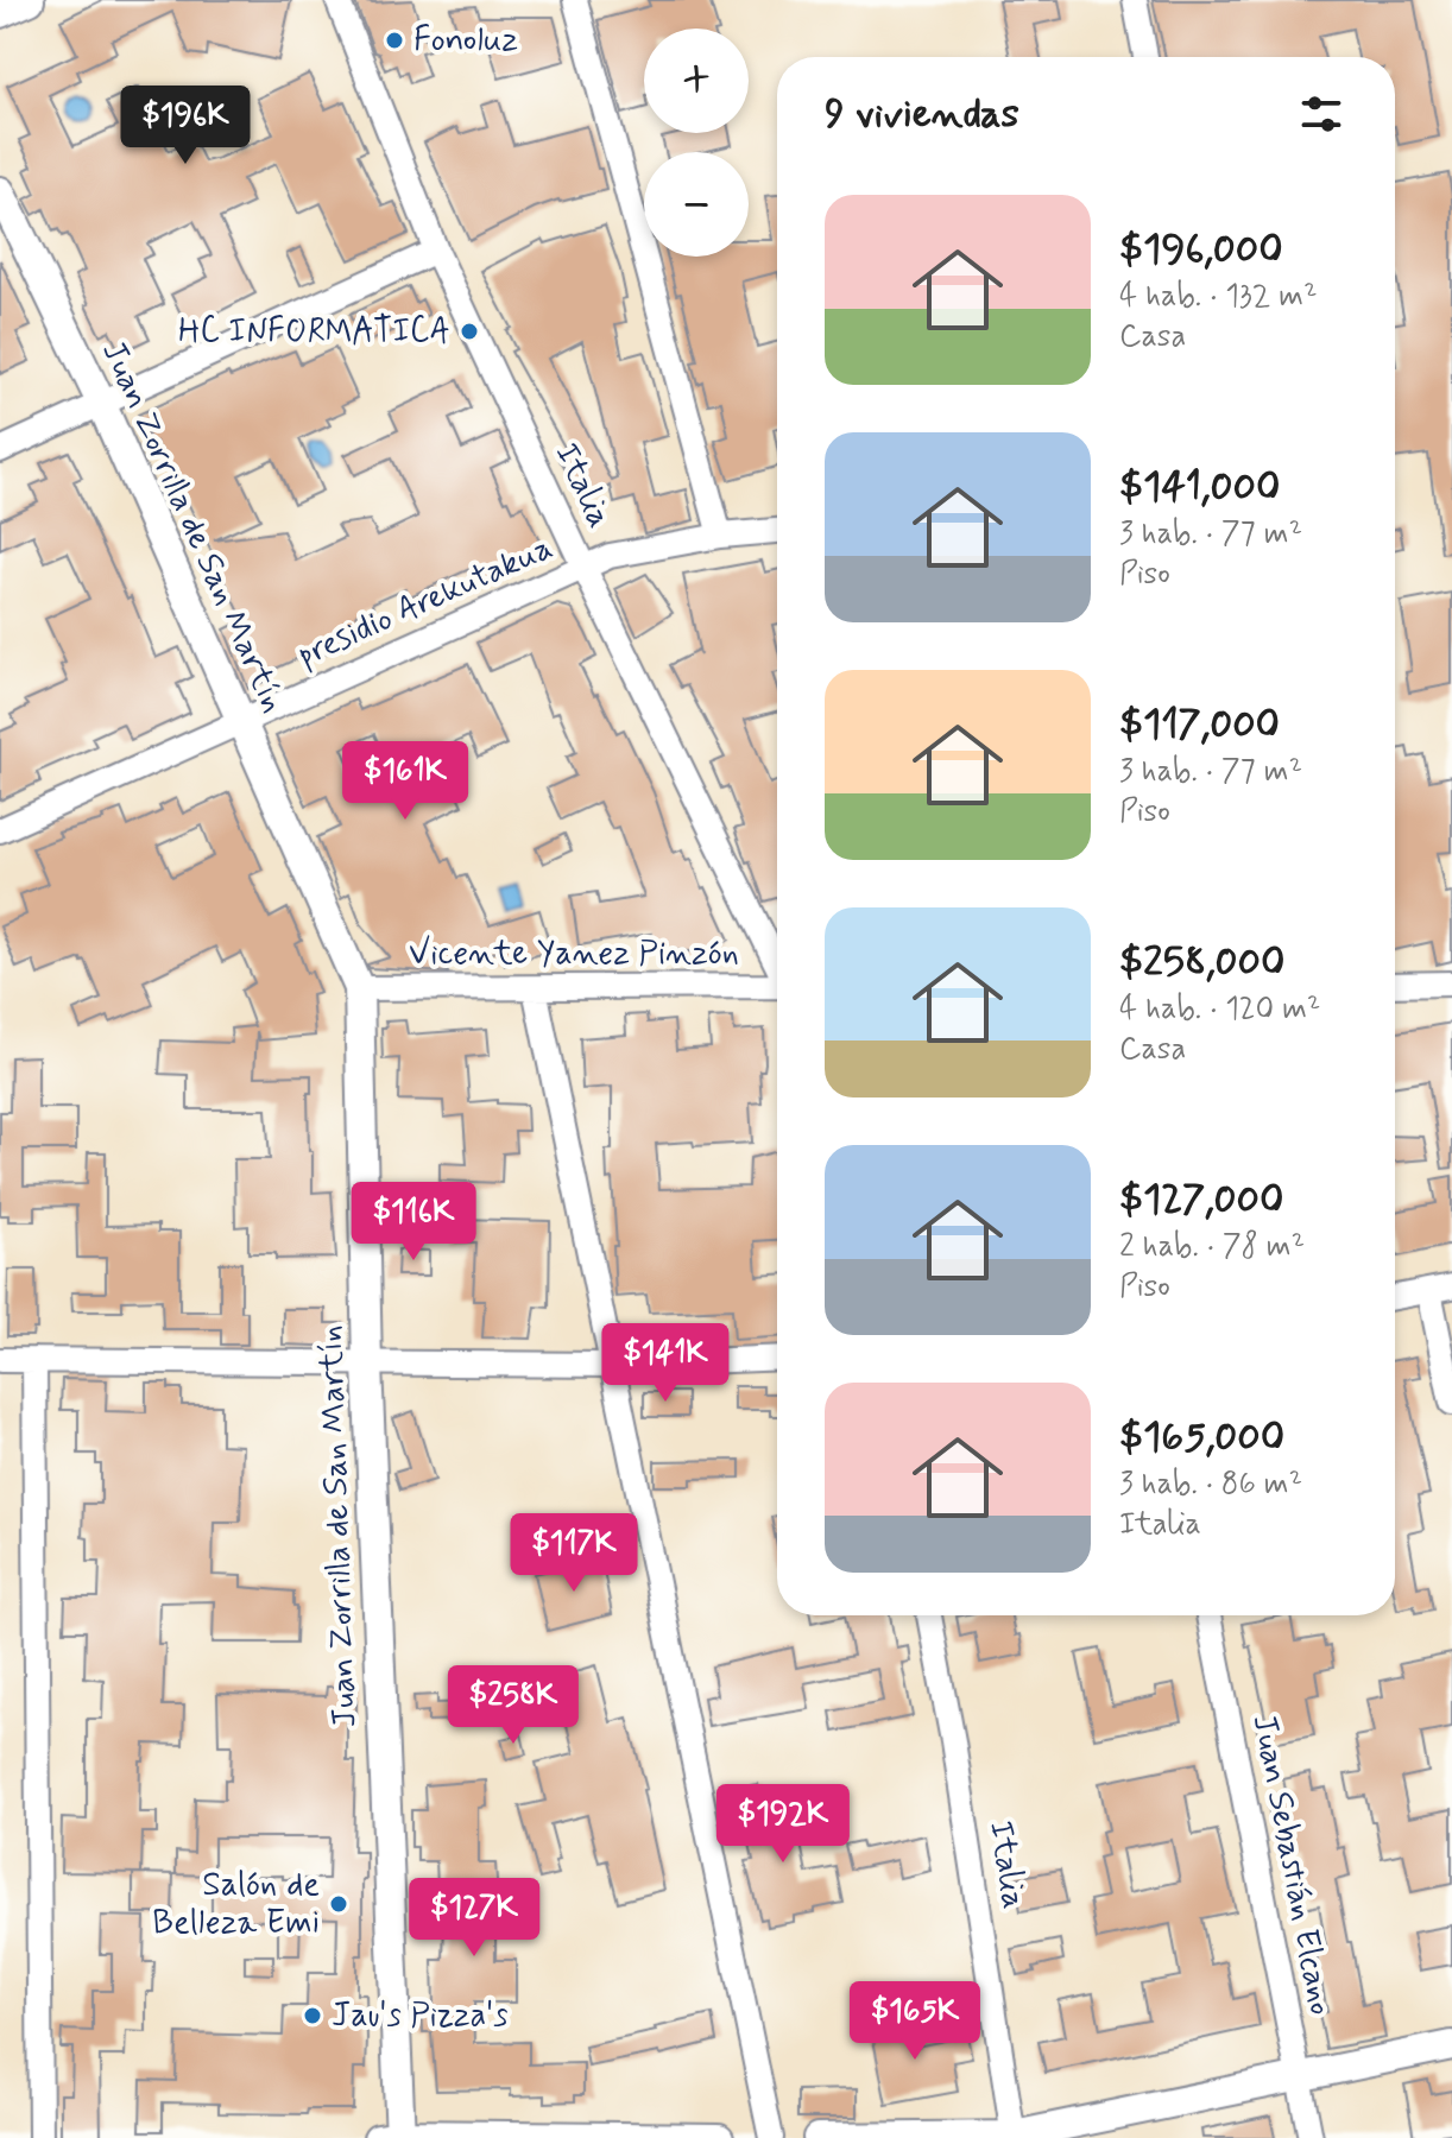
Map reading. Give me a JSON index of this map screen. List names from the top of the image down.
{
  "streets": {
    "street": [
      "Italia",
      "Juan Zorrilla de San Martín",
      "presidio Arekutakua",
      "Vicente Yanez Pinzón",
      "Juan Sebastián Elcano"
    ]
  },
  "crossings": [
    ["Italia", "presidio Arekutakua"],
    ["Juan Zorrilla de San Martín", "presidio Arekutakua"],
    ["Juan Zorrilla de San Martín", "Vicente Yanez Pinzón"]
  ],
  "places": [
    "Fonoluz",
    "HC INFORMATICA",
    "Salón de Belleza Emi",
    "Jau's Pizza's"
  ],
  "page": {
    "map_buttons": ["+", "−"],
    "heading": "9 viviendas",
    "price": [
      "$196K",
      "$161K",
      "$116K",
      "$141K",
      "$117K",
      "$258K",
      "$192K",
      "$127K",
      "$165K"
    ],
    "list": [
      {
        "name": "$196,000",
        "note": "4 hab. · 132 m² · Casa"
      },
      {
        "name": "$141,000",
        "note": "3 hab. · 77 m² · Piso"
      },
      {
        "name": "$117,000",
        "note": "3 hab. · 77 m² · Piso"
      },
      {
        "name": "$258,000",
        "note": "4 hab. · 120 m² · Casa"
      },
      {
        "name": "$127,000",
        "note": "2 hab. · 78 m² · Piso"
      },
      {
        "name": "$165,000",
        "note": "3 hab. · 86 m² · Italia"
      }
    ]
  }
}
